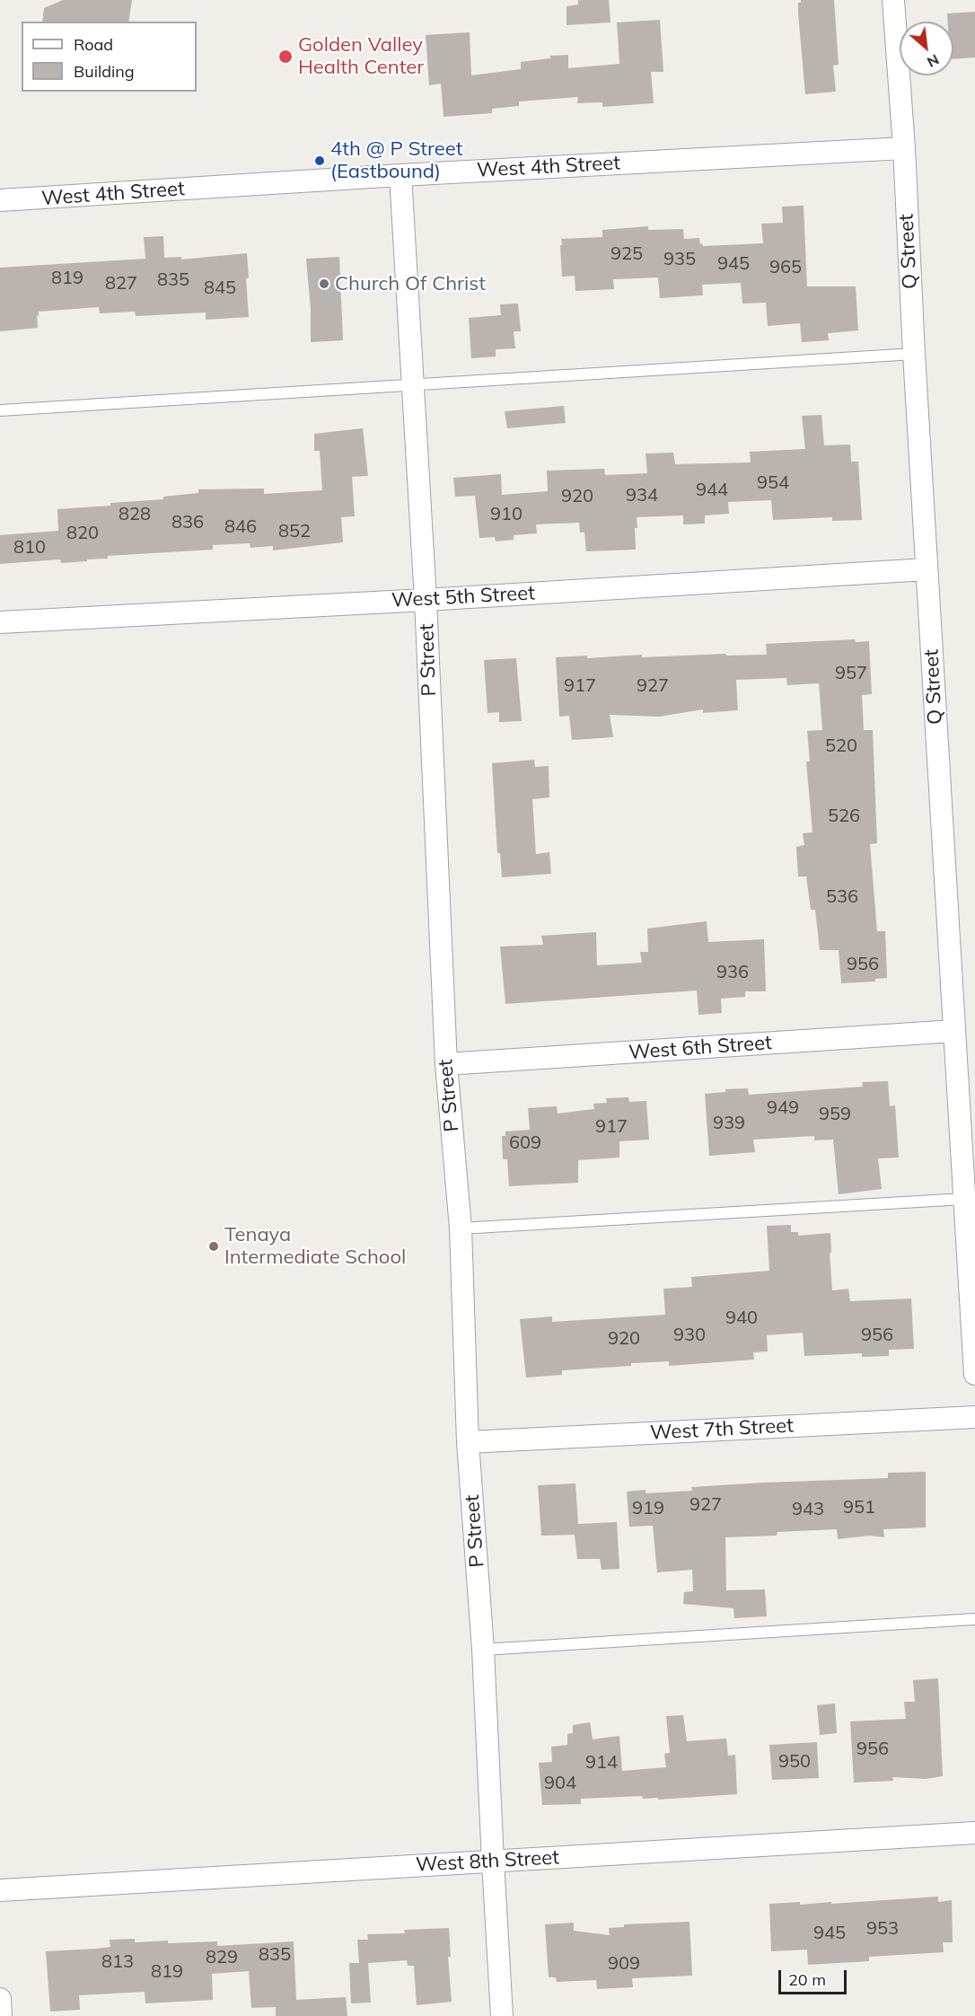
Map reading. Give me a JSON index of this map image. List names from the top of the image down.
{
  "streets": {
    "street": [
      "West 4th Street",
      "Q Street",
      "West 5th Street",
      "P Street",
      "West 6th Street",
      "West 7th Street",
      "West 8th Street"
    ]
  },
  "crossings": [
    ["West 4th Street", "Q Street"],
    ["West 4th Street", "P Street"],
    ["Q Street", "West 5th Street"],
    ["Q Street", "West 6th Street"],
    ["West 5th Street", "P Street"],
    ["P Street", "West 6th Street"],
    ["P Street", "West 7th Street"],
    ["P Street", "West 8th Street"]
  ],
  "places": [
    "Golden Valley Health Center",
    "4th @ P Street (Eastbound)",
    "Church Of Christ",
    "Tenaya Intermediate School"
  ],
  "house_numbers": [
    "925",
    "935",
    "945",
    "965",
    "819",
    "835",
    "827",
    "845",
    "954",
    "944",
    "934",
    "920",
    "828",
    "910",
    "836",
    "846",
    "852",
    "820",
    "810",
    "957",
    "917",
    "927",
    "520",
    "526",
    "536",
    "956",
    "936",
    "949",
    "959",
    "939",
    "917",
    "609",
    "940",
    "930",
    "956",
    "920",
    "927",
    "951",
    "919",
    "943",
    "956",
    "950",
    "914",
    "904",
    "953",
    "945",
    "835",
    "829",
    "813",
    "909",
    "819"
  ],
  "legend": ["Road", "Building"],
  "scale_bar": "20 m",
  "north": "bottom right"
}
